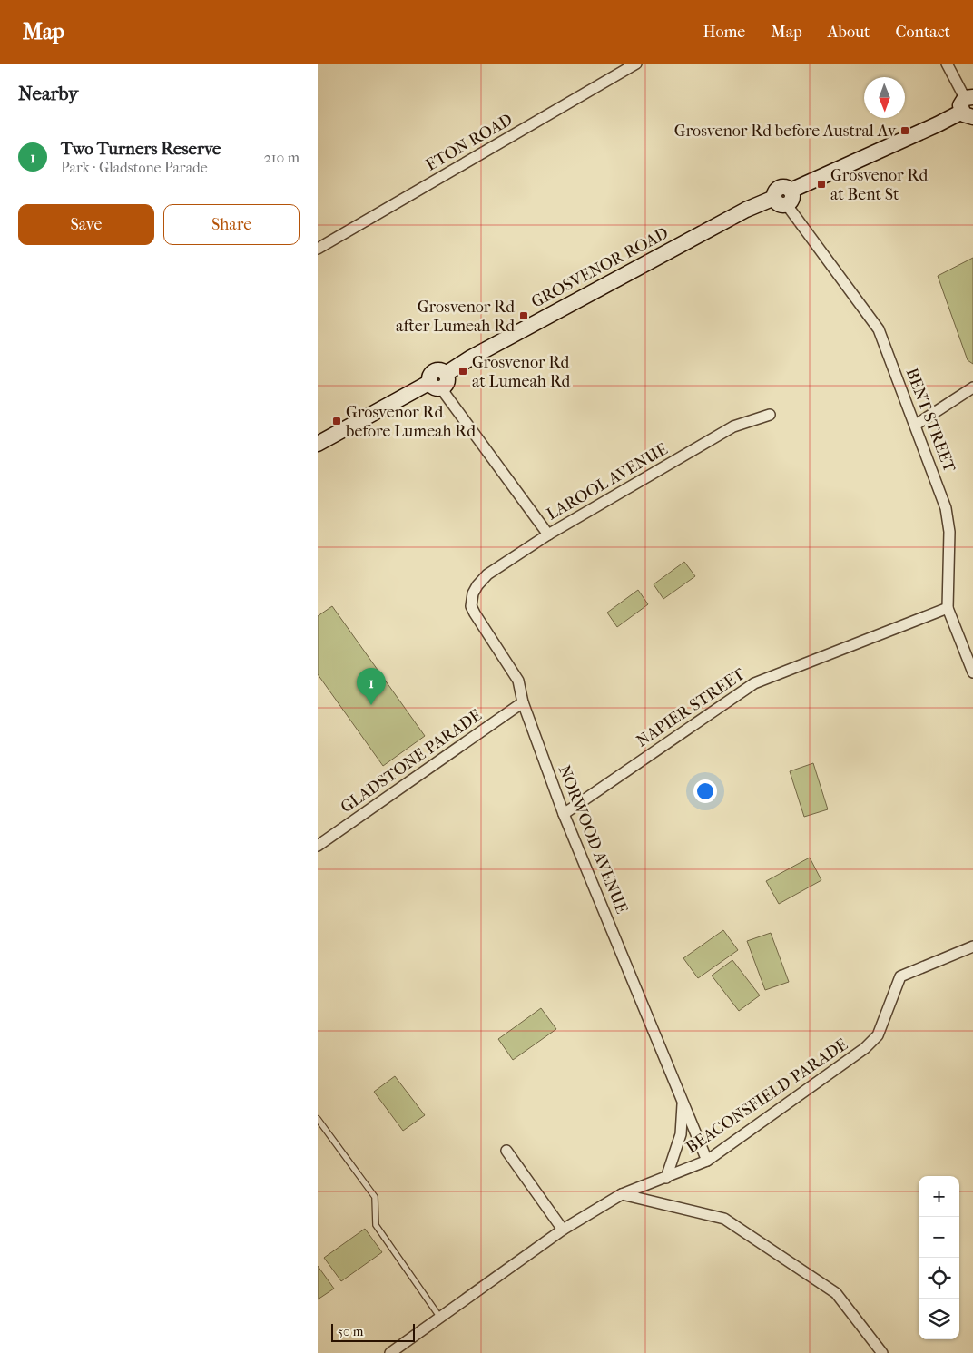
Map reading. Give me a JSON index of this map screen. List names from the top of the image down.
{
  "streets": {
    "street": [
      "ETON ROAD",
      "GROSVENOR ROAD",
      "BENT STREET",
      "LAROOL AVENUE",
      "NAPIER STREET",
      "GLADSTONE PARADE",
      "NORWOOD AVENUE",
      "BEACONSFIELD PARADE"
    ]
  },
  "crossings": [
    ["GROSVENOR ROAD", "BENT STREET"],
    ["BENT STREET", "NAPIER STREET"],
    ["LAROOL AVENUE", "NORWOOD AVENUE"],
    ["NAPIER STREET", "NORWOOD AVENUE"],
    ["GLADSTONE PARADE", "NORWOOD AVENUE"],
    ["NORWOOD AVENUE", "BEACONSFIELD PARADE"]
  ],
  "places": {
    "transit": [
      "Grosvenor Rd before Austral Av",
      "Grosvenor Rd at Bent St",
      "Grosvenor Rd after Lumeah Rd",
      "Grosvenor Rd at Lumeah Rd",
      "Grosvenor Rd before Lumeah Rd"
    ]
  },
  "scale_bar": "50 m",
  "north": "bottom",
  "page": {
    "header": "Map",
    "nav": [
      "Home",
      "Map",
      "About",
      "Contact"
    ],
    "heading": "Nearby",
    "list": [
      {
        "mark": "1",
        "name": "Two Turners Reserve",
        "note": "Park · Gladstone Parade",
        "value": "210 m"
      }
    ],
    "buttons": ["Save", "Share"],
    "pins": "1",
    "map_buttons": ["+", "−"],
    "scale": "50 m"
  }
}
